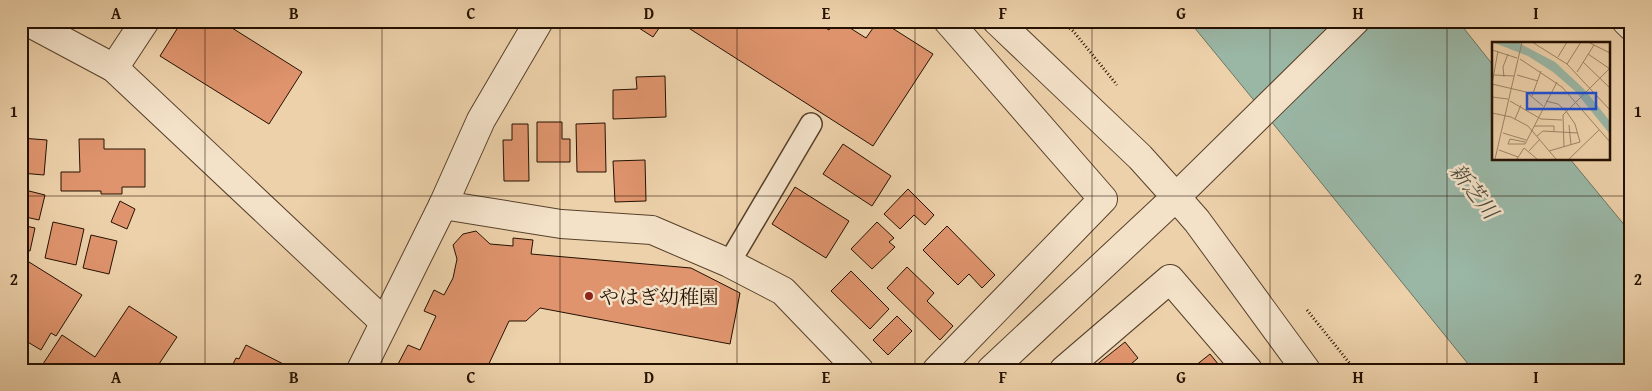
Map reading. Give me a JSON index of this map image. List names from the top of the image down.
{
  "water": ["新芝川"],
  "places": ["やはぎ幼稚園"],
  "grid": {
    "columns": [
      "A",
      "B",
      "C",
      "D",
      "E",
      "F",
      "G",
      "H",
      "I"
    ],
    "rows": ["1", "2"]
  }
}
